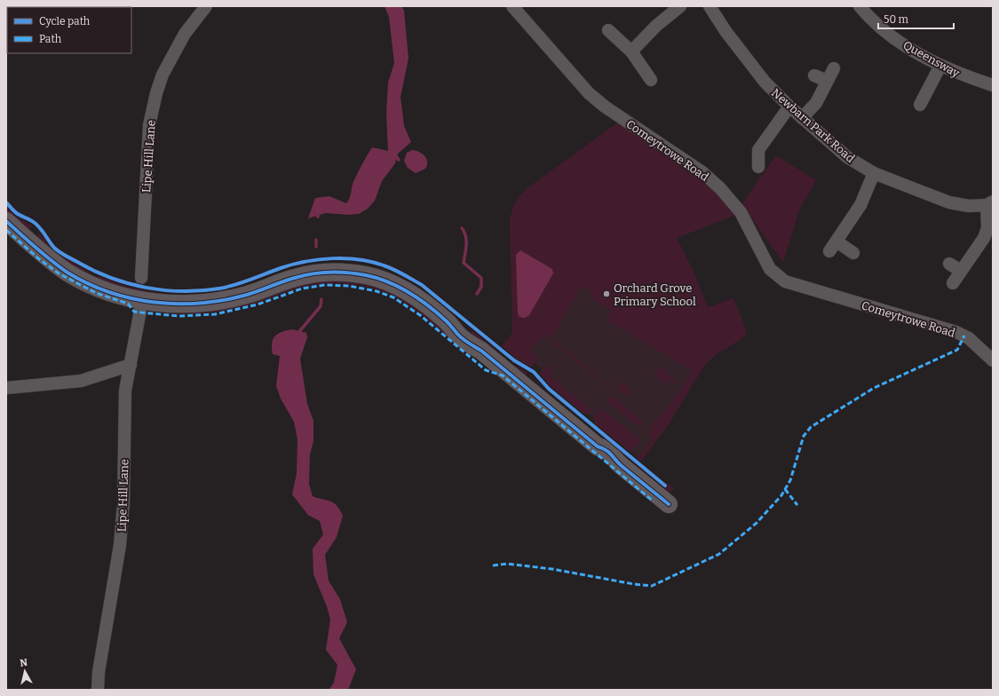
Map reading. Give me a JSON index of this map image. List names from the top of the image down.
{
  "streets": {
    "street": [
      "Queensway",
      "Newbarn Park Road",
      "Comeytrowe Road",
      "Lipe Hill Lane"
    ]
  },
  "places": ["Orchard Grove Primary School"],
  "legend": ["Cycle path", "Path"],
  "scale_bar": "50 m",
  "north": "top"
}
